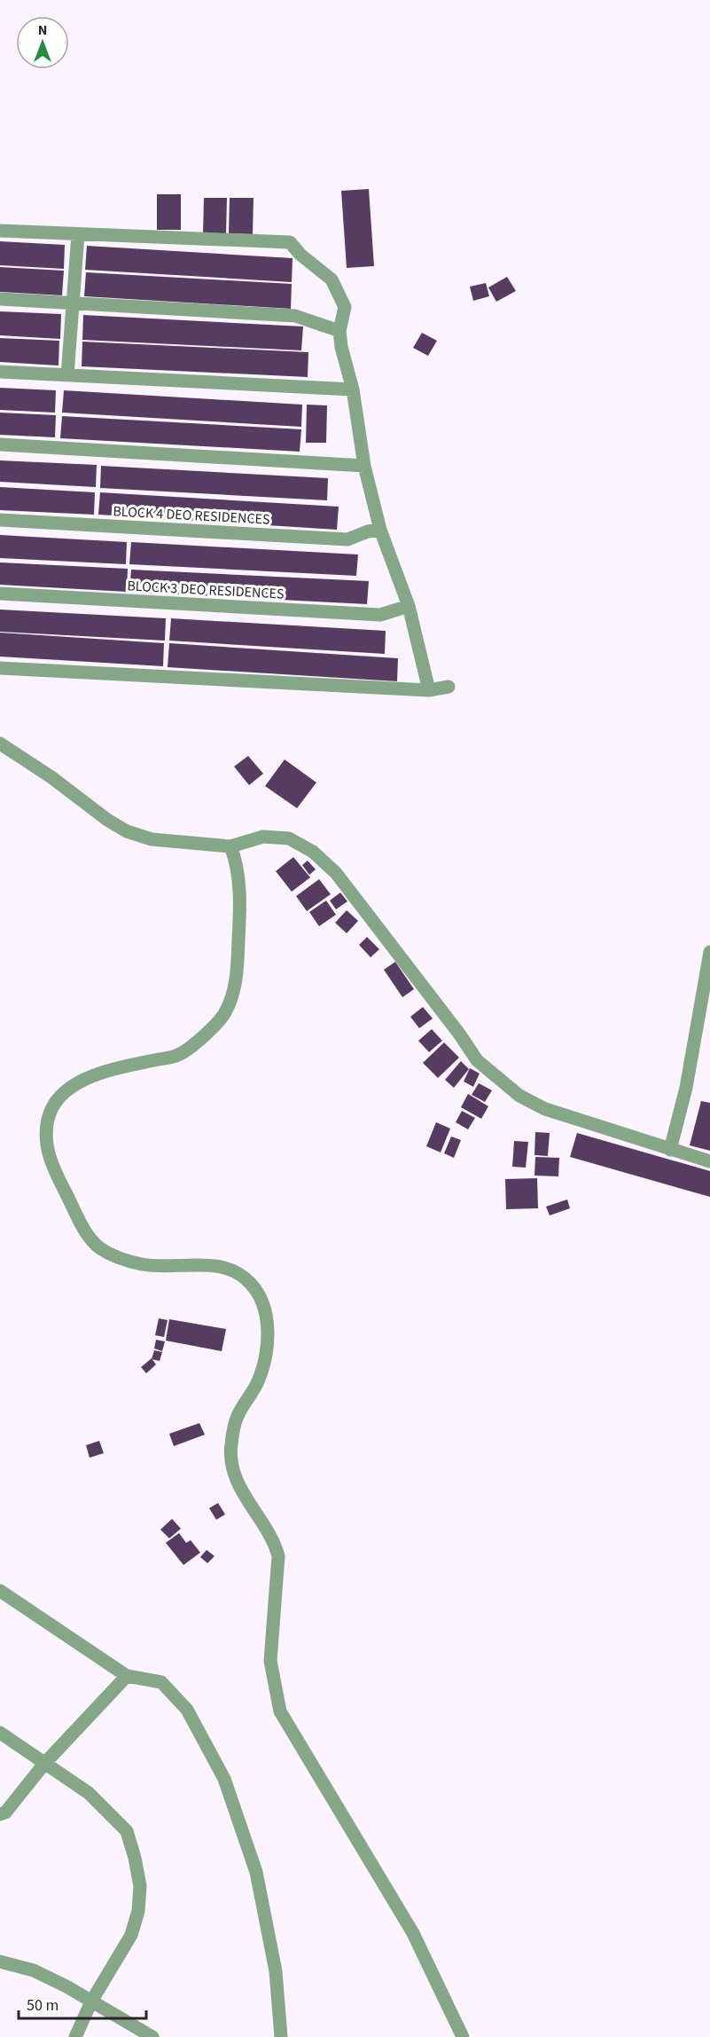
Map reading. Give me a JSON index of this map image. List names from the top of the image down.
{
  "streets": {
    "street": ["BLOCK 4 DEO RESIDENCES", "BLOCK 3 DEO RESIDENCES"]
  },
  "scale_bar": "50 m",
  "north": "top"
}
